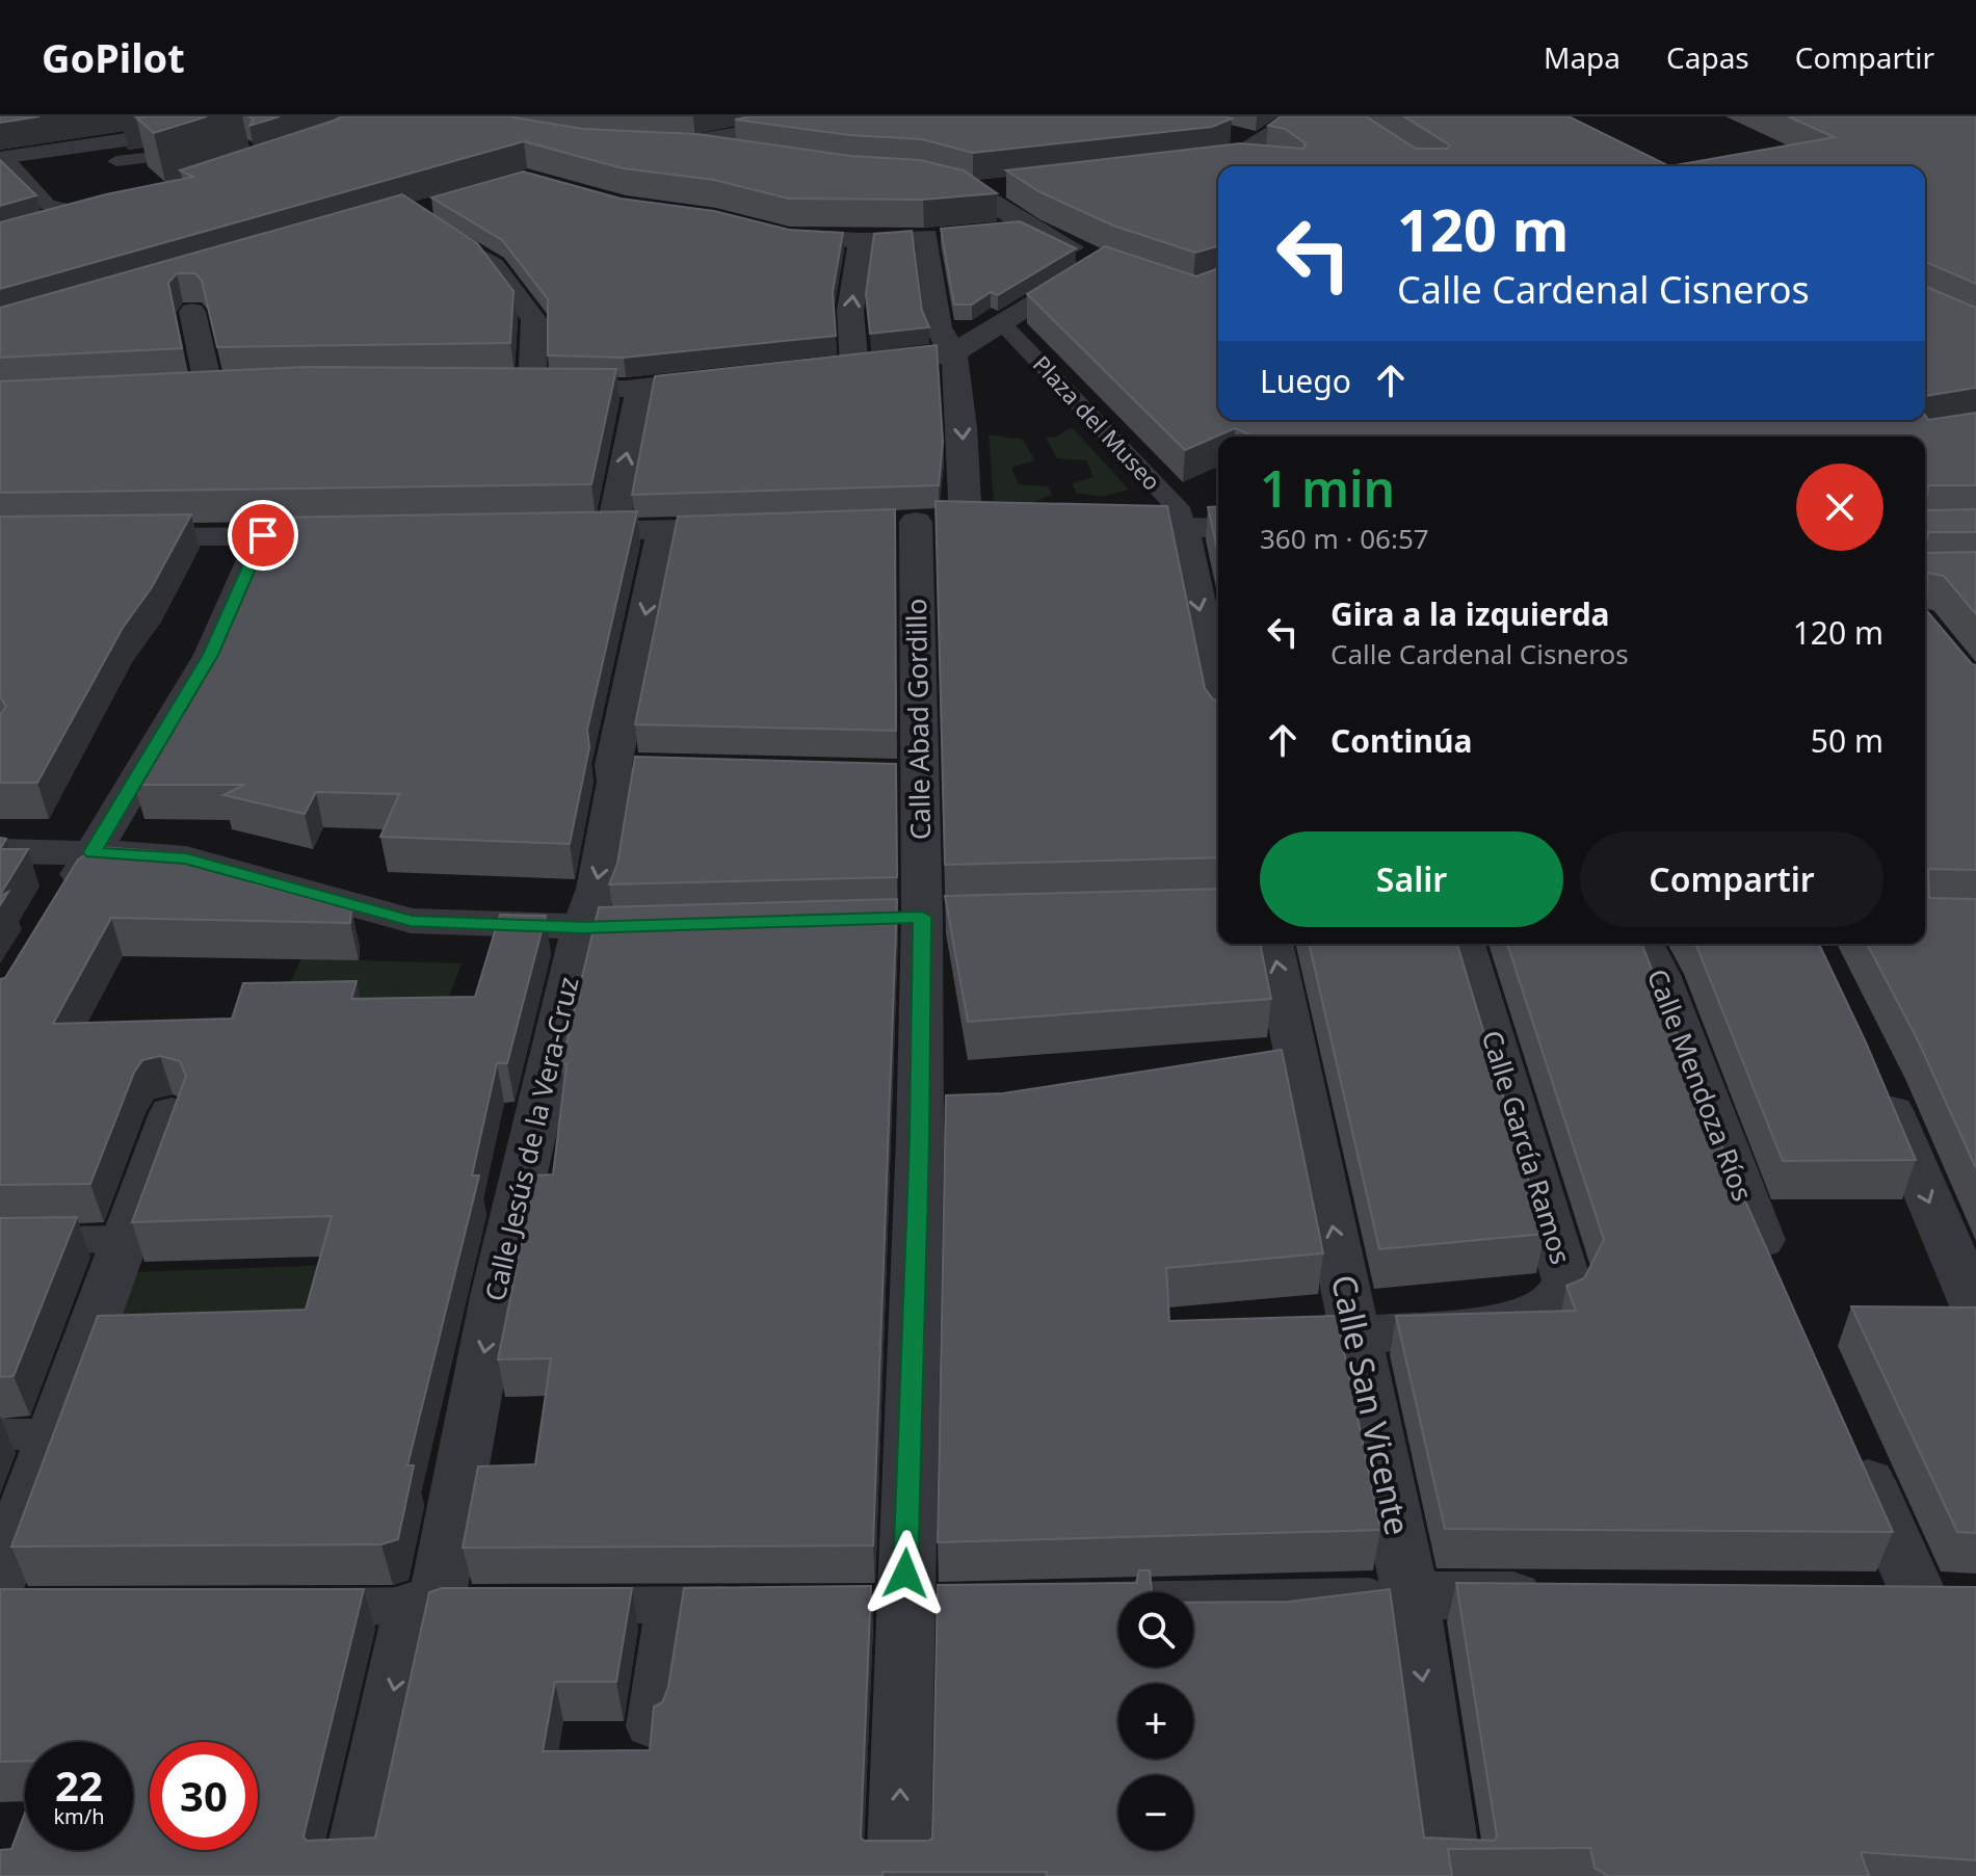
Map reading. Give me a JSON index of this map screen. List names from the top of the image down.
{
  "streets": {
    "street": [
      "Plaza del Museo",
      "Calle Abad Gordillo",
      "Calle Mendoza Ríos",
      "Calle Jesús de la Vera-Cruz",
      "Calle García Ramos",
      "Calle San Vicente"
    ]
  },
  "crossings": [
    ["Calle García Ramos", "Calle San Vicente"]
  ],
  "one_way": ["Calle Jesús de la Vera-Cruz"],
  "page": {
    "header": "GoPilot",
    "nav": ["Mapa", "Capas", "Compartir"],
    "turn": ["120 m", "Calle Cardenal Cisneros"],
    "then": "Luego",
    "heading": ["1 min", "360 m · 06:57"],
    "list": [
      {
        "name": "Gira a la izquierda",
        "note": "Calle Cardenal Cisneros",
        "value": "120 m"
      },
      {
        "name": "Continúa",
        "value": "50 m"
      }
    ],
    "buttons": ["Salir", "Compartir"],
    "map_buttons": ["+", "−"],
    "speed": "22 km/h",
    "limit": "30"
  }
}
